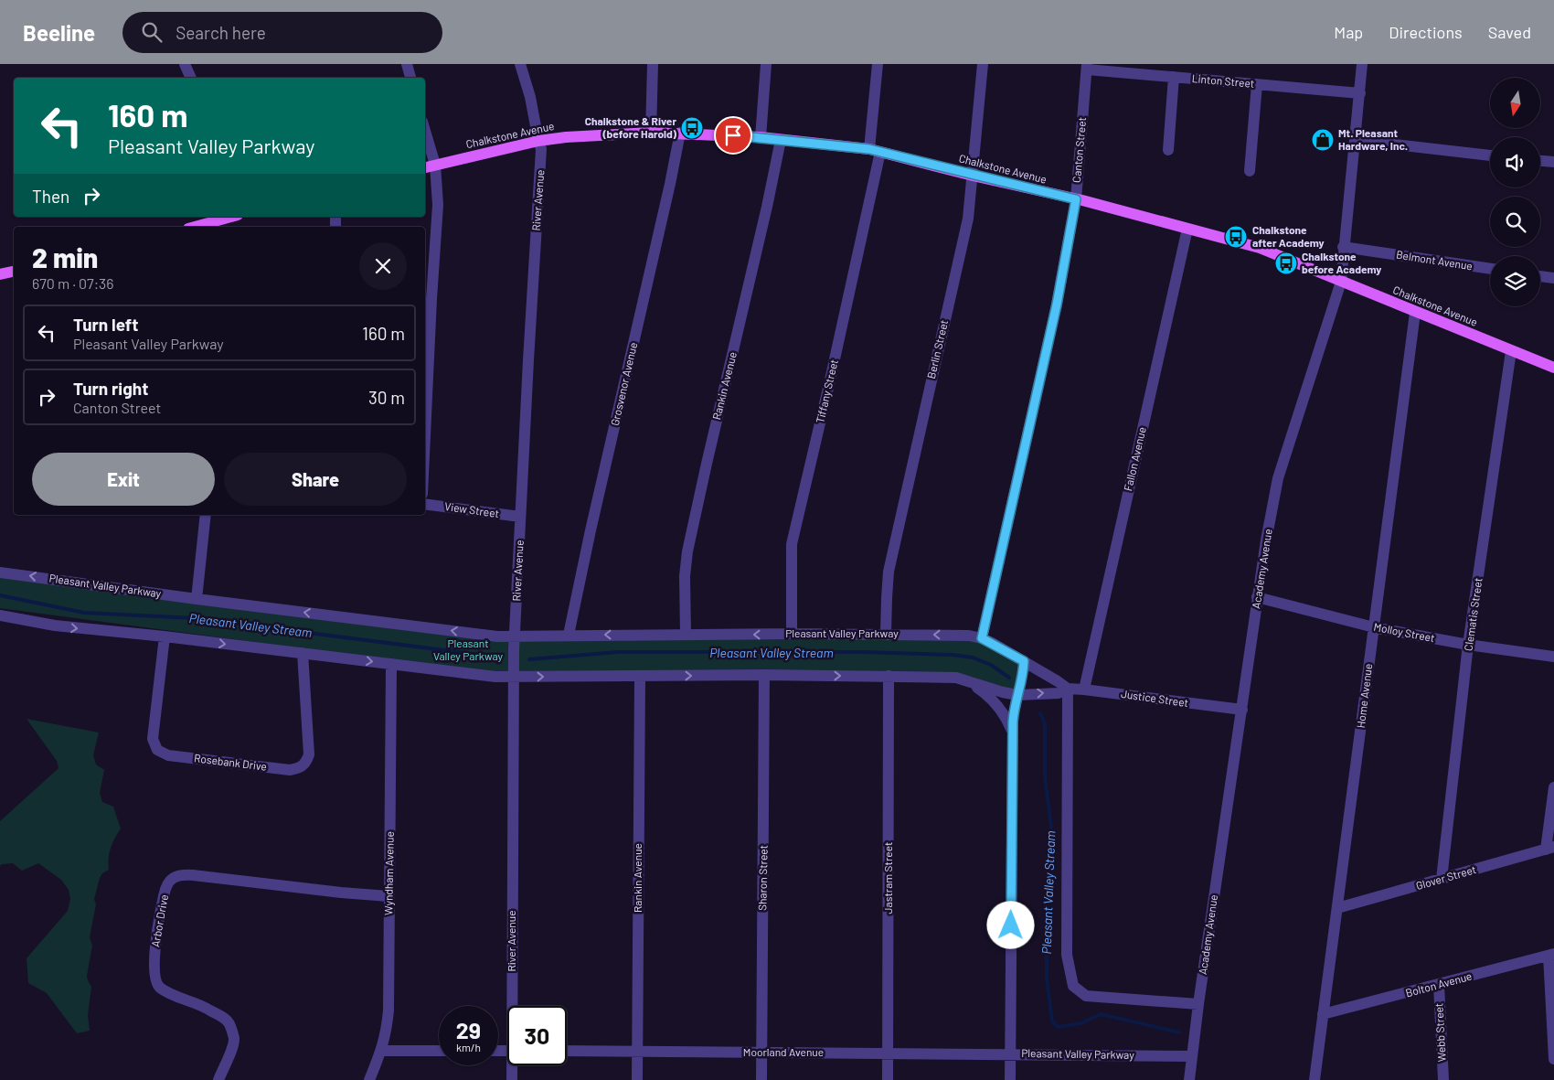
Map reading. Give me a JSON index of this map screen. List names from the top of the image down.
{
  "streets": {
    "main road": ["Chalkstone Avenue"],
    "street": [
      "Linton Street",
      "Canton Street",
      "River Avenue",
      "Belmont Avenue",
      "Berlin Street",
      "Grosvenor Avenue",
      "Rankin Avenue",
      "Tiffany Street",
      "Fallon Avenue",
      "View Street",
      "Academy Avenue",
      "Pleasant Valley Parkway",
      "Clematis Street",
      "Molloy Street",
      "Home Avenue",
      "Justice Street",
      "Rosebank Drive",
      "Wyndham Avenue",
      "Sharon Street",
      "Jastram Street",
      "Glover Street",
      "Arbor Drive",
      "Bolton Avenue",
      "Webb Street",
      "Moorland Avenue"
    ]
  },
  "crossings": [
    ["Linton Street", "Canton Street"],
    ["Linton Street", "Academy Avenue"],
    ["Chalkstone Avenue", "Canton Street"],
    ["Chalkstone Avenue", "River Avenue"],
    ["Chalkstone Avenue", "Berlin Street"],
    ["Chalkstone Avenue", "Grosvenor Avenue"],
    ["Chalkstone Avenue", "Rankin Avenue"],
    ["Chalkstone Avenue", "Tiffany Street"],
    ["Chalkstone Avenue", "Fallon Avenue"],
    ["Chalkstone Avenue", "Academy Avenue"],
    ["Chalkstone Avenue", "Clematis Street"],
    ["Chalkstone Avenue", "Home Avenue"],
    ["Canton Street", "Pleasant Valley Parkway"],
    ["River Avenue", "View Street"],
    ["River Avenue", "Pleasant Valley Parkway"],
    ["Belmont Avenue", "Academy Avenue"],
    ["Berlin Street", "Pleasant Valley Parkway"],
    ["Grosvenor Avenue", "Pleasant Valley Parkway"],
    ["Rankin Avenue", "Pleasant Valley Parkway"],
    ["Rankin Avenue", "Moorland Avenue"],
    ["Tiffany Street", "Pleasant Valley Parkway"],
    ["Fallon Avenue", "Justice Street"],
    ["Academy Avenue", "Pleasant Valley Parkway"],
    ["Academy Avenue", "Molloy Street"],
    ["Academy Avenue", "Justice Street"],
    ["Pleasant Valley Parkway", "Justice Street"],
    ["Pleasant Valley Parkway", "Rosebank Drive"],
    ["Pleasant Valley Parkway", "Wyndham Avenue"],
    ["Pleasant Valley Parkway", "Sharon Street"],
    ["Pleasant Valley Parkway", "Jastram Street"],
    ["Pleasant Valley Parkway", "Moorland Avenue"],
    ["Clematis Street", "Molloy Street"],
    ["Clematis Street", "Glover Street"],
    ["Molloy Street", "Home Avenue"],
    ["Home Avenue", "Glover Street"],
    ["Home Avenue", "Bolton Avenue"],
    ["Wyndham Avenue", "Arbor Drive"],
    ["Sharon Street", "Moorland Avenue"],
    ["Jastram Street", "Moorland Avenue"],
    ["Bolton Avenue", "Webb Street"]
  ],
  "water": ["Pleasant Valley Stream"],
  "parks": ["Pleasant Valley Parkway"],
  "places": {
    "bus stop": ["Chalkstone & River (before Harold)", "Chalkstone after Academy", "Chalkstone before Academy"],
    "shop": ["Mt. Pleasant Hardware, Inc."]
  },
  "north": "bottom",
  "page": {
    "header": "Beeline",
    "search": "Search here",
    "nav": ["Map", "Directions", "Saved"],
    "turn": ["160 m", "Pleasant Valley Parkway"],
    "then": "Then",
    "heading": ["2 min", "670 m · 07:36"],
    "list": [
      {
        "name": "Turn left",
        "note": "Pleasant Valley Parkway",
        "value": "160 m"
      },
      {
        "name": "Turn right",
        "note": "Canton Street",
        "value": "30 m"
      }
    ],
    "buttons": ["Exit", "Share"],
    "speed": "29 km/h",
    "limit": "30"
  }
}
